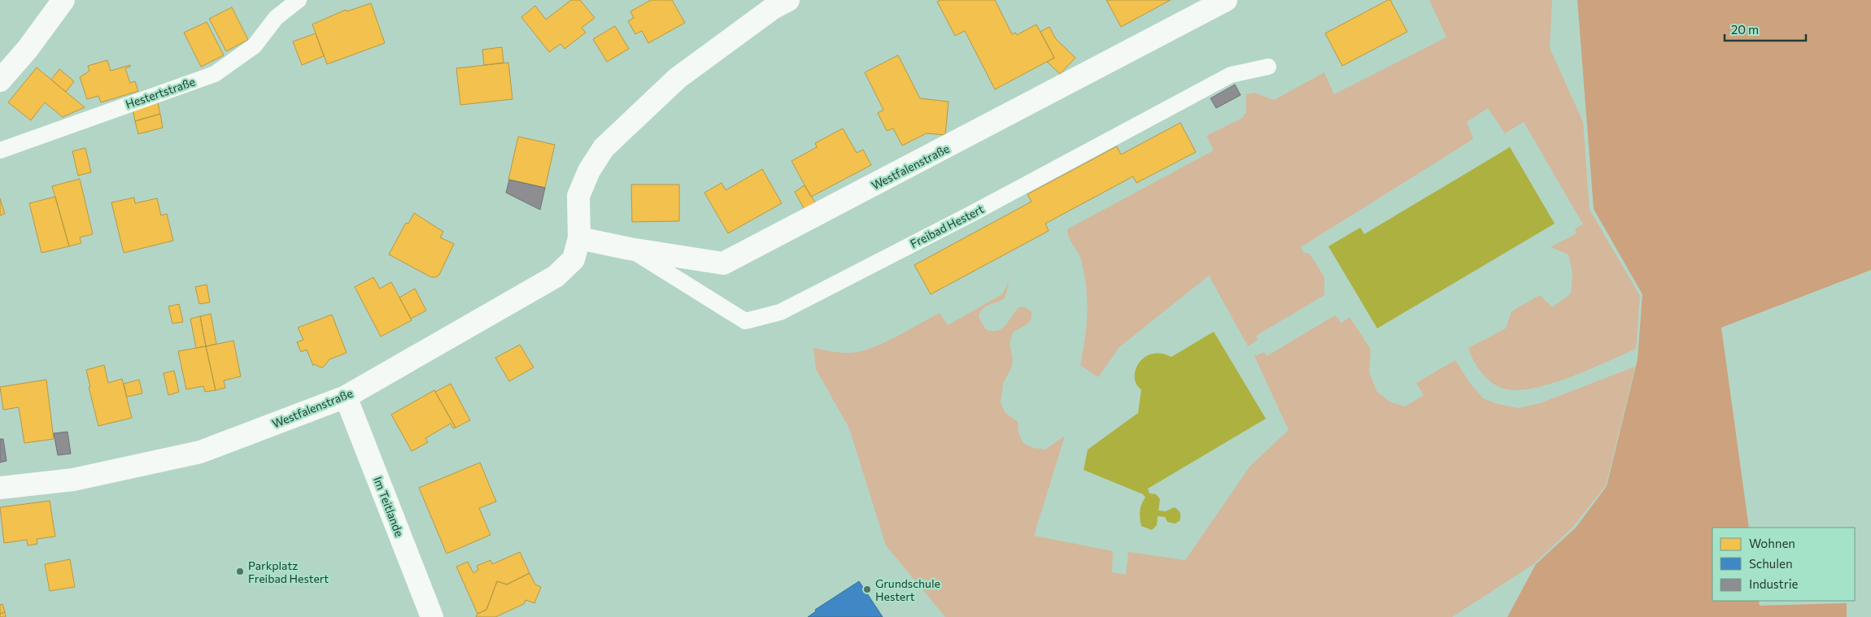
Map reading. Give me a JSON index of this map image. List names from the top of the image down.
{
  "streets": {
    "street": ["Westfalenstraße", "Im Teitlande"],
    "lane": ["Hestertstraße", "Freibad Hestert"]
  },
  "crossings": [
    ["Westfalenstraße", "Freibad Hestert"],
    ["Westfalenstraße", "Im Teitlande"]
  ],
  "places": ["Parkplatz Freibad Hestert", "Grundschule Hestert"],
  "legend": ["Wohnen", "Schulen", "Industrie"],
  "scale_bar": "20 m"
}
